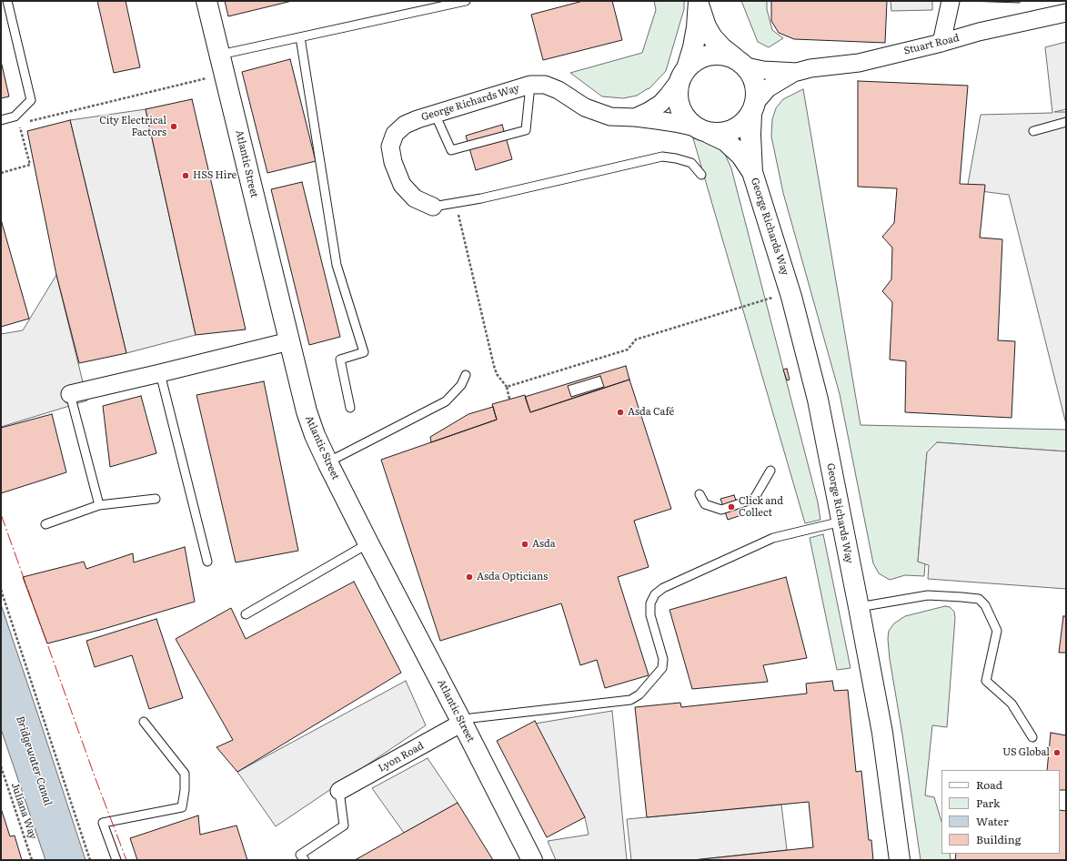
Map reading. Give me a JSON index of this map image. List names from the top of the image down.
{
  "streets": {
    "street": [
      "Stuart Road",
      "George Richards Way",
      "Atlantic Street",
      "Lyon Road"
    ],
    "path": ["Juliana Way"]
  },
  "crossings": [
    ["Stuart Road", "George Richards Way"],
    ["Atlantic Street", "Lyon Road"]
  ],
  "water": ["Bridgewater Canal"],
  "places": [
    "City Electrical Factors",
    "HSS Hire",
    "Asda Café",
    "Click and Collect",
    "Asda",
    "Asda Opticians",
    "US Global"
  ],
  "legend": [
    "Road",
    "Park",
    "Water",
    "Building"
  ]
}
